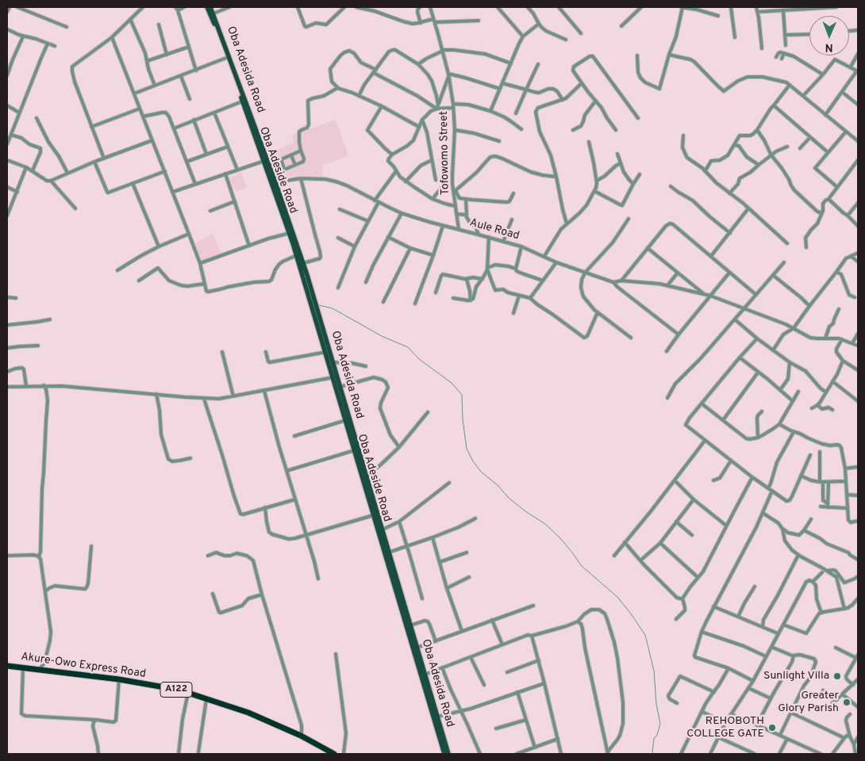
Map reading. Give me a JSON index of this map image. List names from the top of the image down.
{
  "streets": {
    "highway": ["Akure-Owo Express Road", "A122"],
    "main road": ["Oba Adesida Road", "Oba Adeside Road"],
    "street": ["Tofowomo Street", "Aule Road"]
  },
  "crossings": [
    ["Oba Adesida Road", "Oba Adeside Road"],
    ["Oba Adesida Road", "Aule Road"],
    ["Tofowomo Street", "Aule Road"]
  ],
  "places": ["Sunlight Villa", "Greater Glory Parish", "REHOBOTH COLLEGE GATE"],
  "north": "bottom"
}
